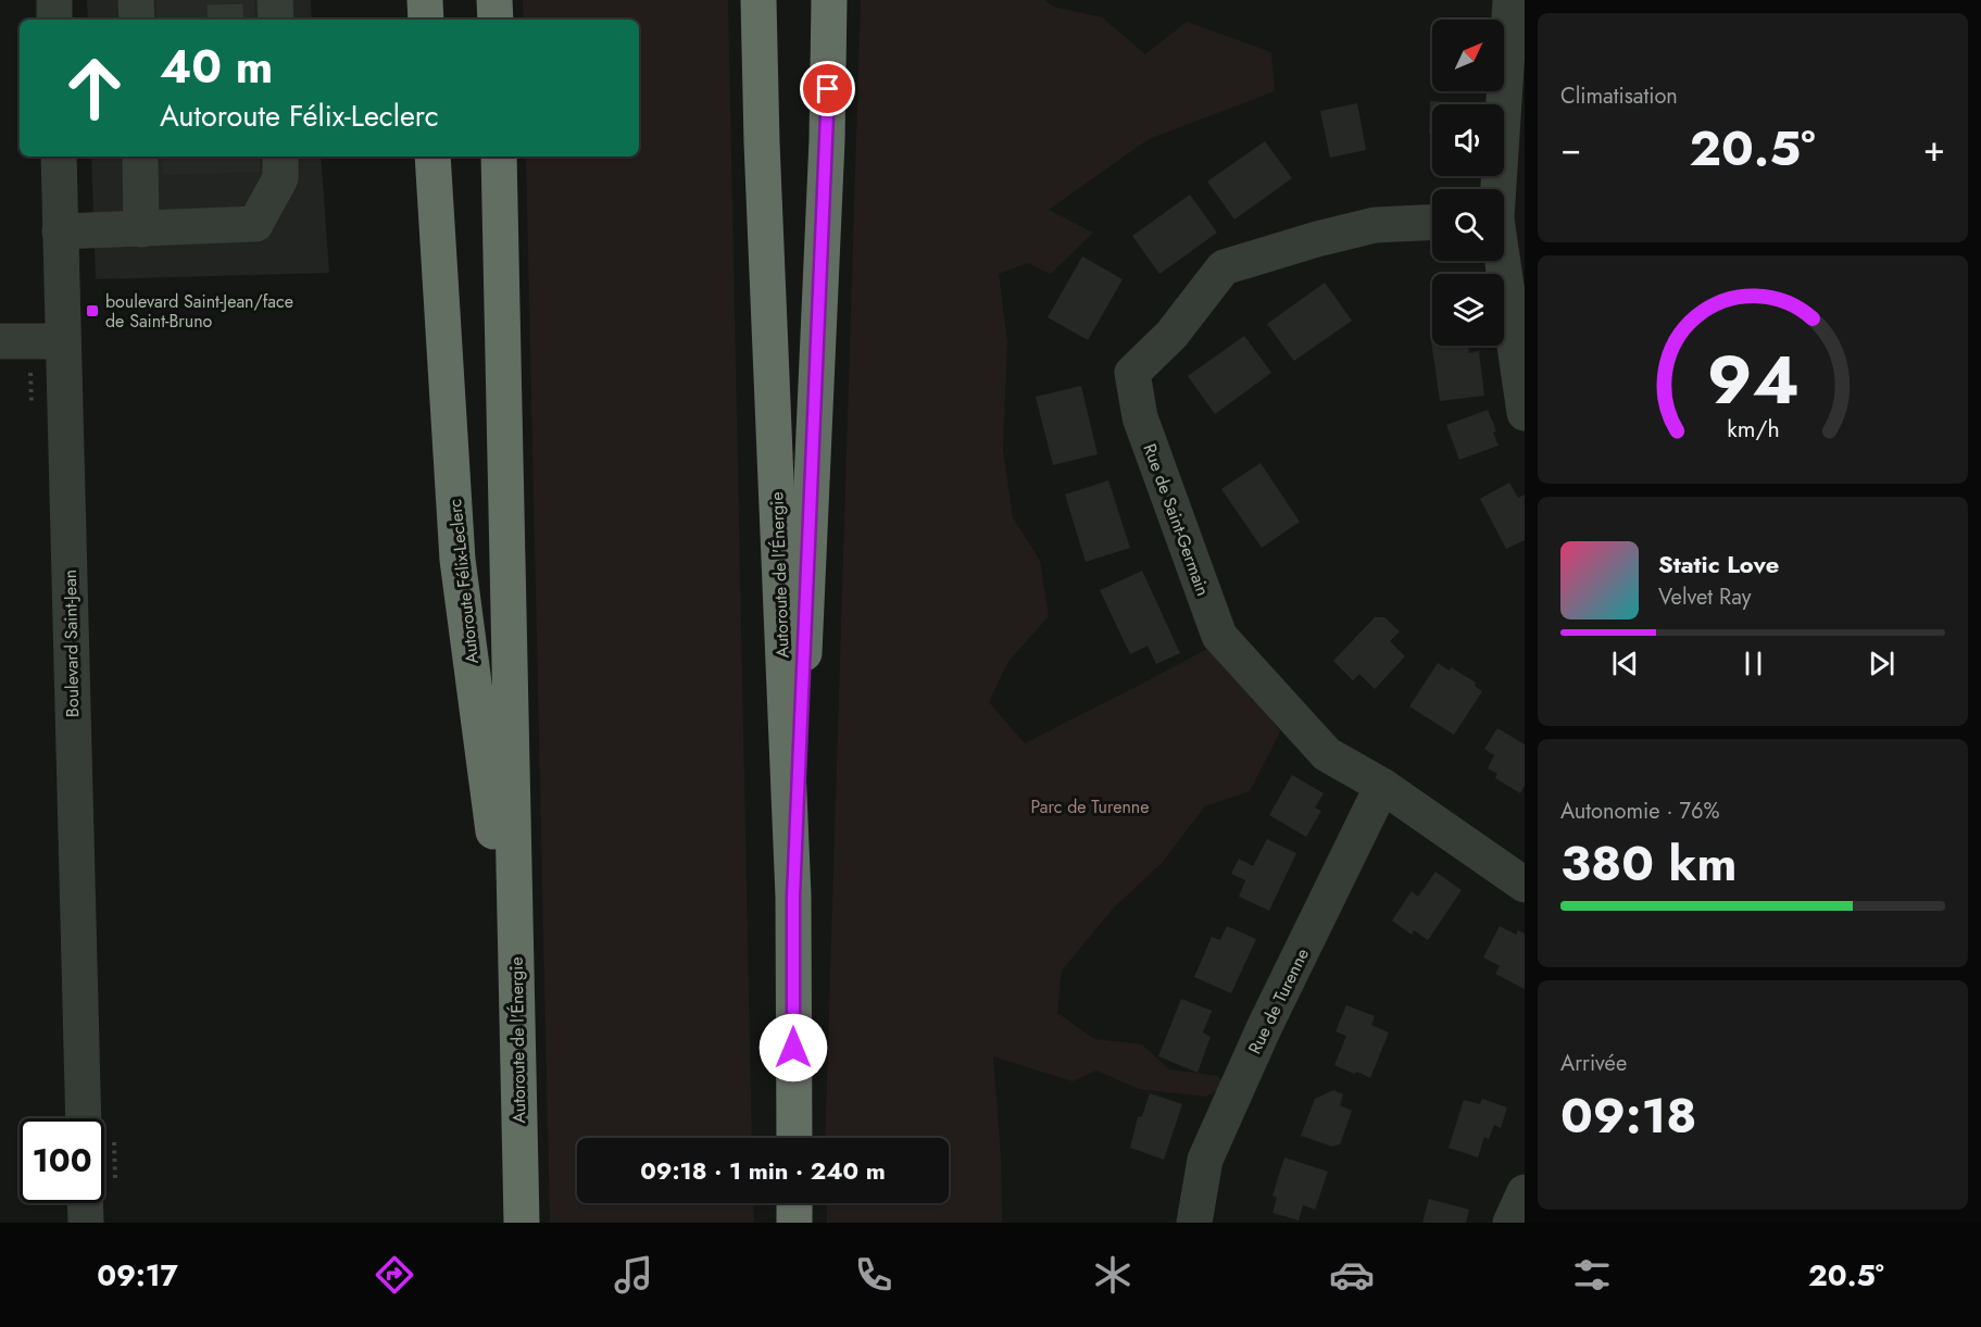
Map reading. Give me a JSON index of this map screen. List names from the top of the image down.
{
  "streets": {
    "highway": ["Autoroute de l'Énergie", "Autoroute Félix-Leclerc"],
    "street": ["Rue de Saint-Germain", "Boulevard Saint-Jean", "Rue de Turenne"]
  },
  "crossings": [
    ["Rue de Saint-Germain", "Rue de Turenne"],
    ["Autoroute de l'Énergie", "Autoroute Félix-Leclerc"]
  ],
  "parks": ["Parc de Turenne"],
  "places": {
    "transit": ["boulevard Saint-Jean/face de Saint-Bruno"]
  },
  "north": "top right",
  "page": {
    "tile": [
      "Climatisation",
      ["Autonomie · 76%", "380 km"],
      ["Arrivée", "09:18"]
    ],
    "turn": ["40 m", "Autoroute Félix-Leclerc"],
    "heat": ["−", "20.5°", "+"],
    "song": ["Static Love", "Velvet Ray"],
    "limit": "100",
    "trip": "09:18 · 1 min · 240 m",
    "tabs": ["09:17", "20.5°"],
    "gauge": ["94", "km/h"]
  }
}
